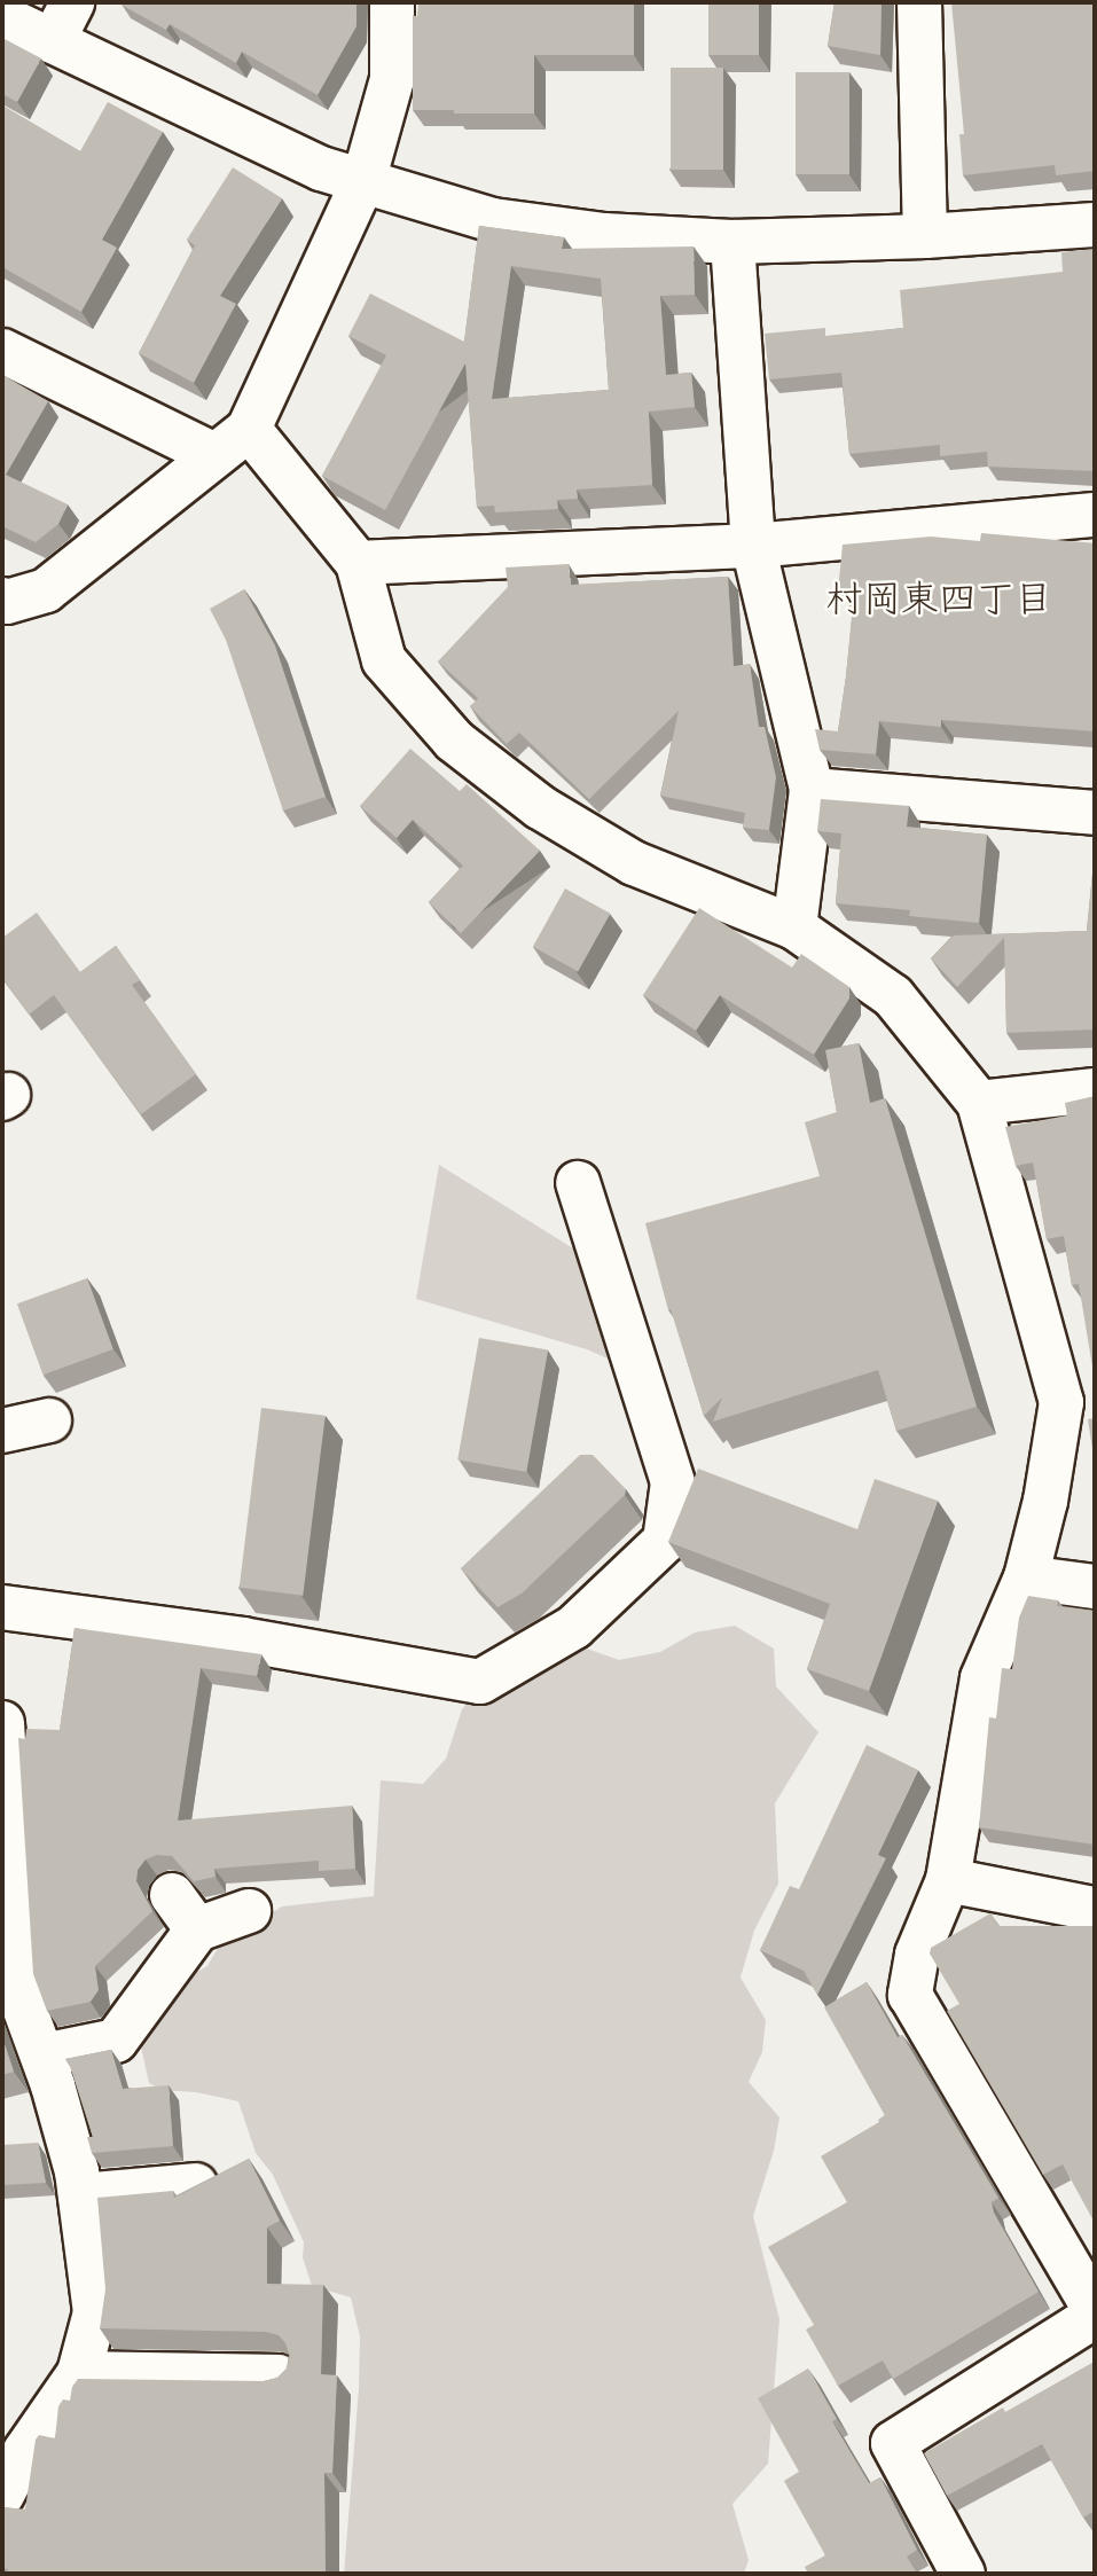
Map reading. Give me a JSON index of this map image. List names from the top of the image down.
{
  "districts": ["村岡東四丁目"]
}
